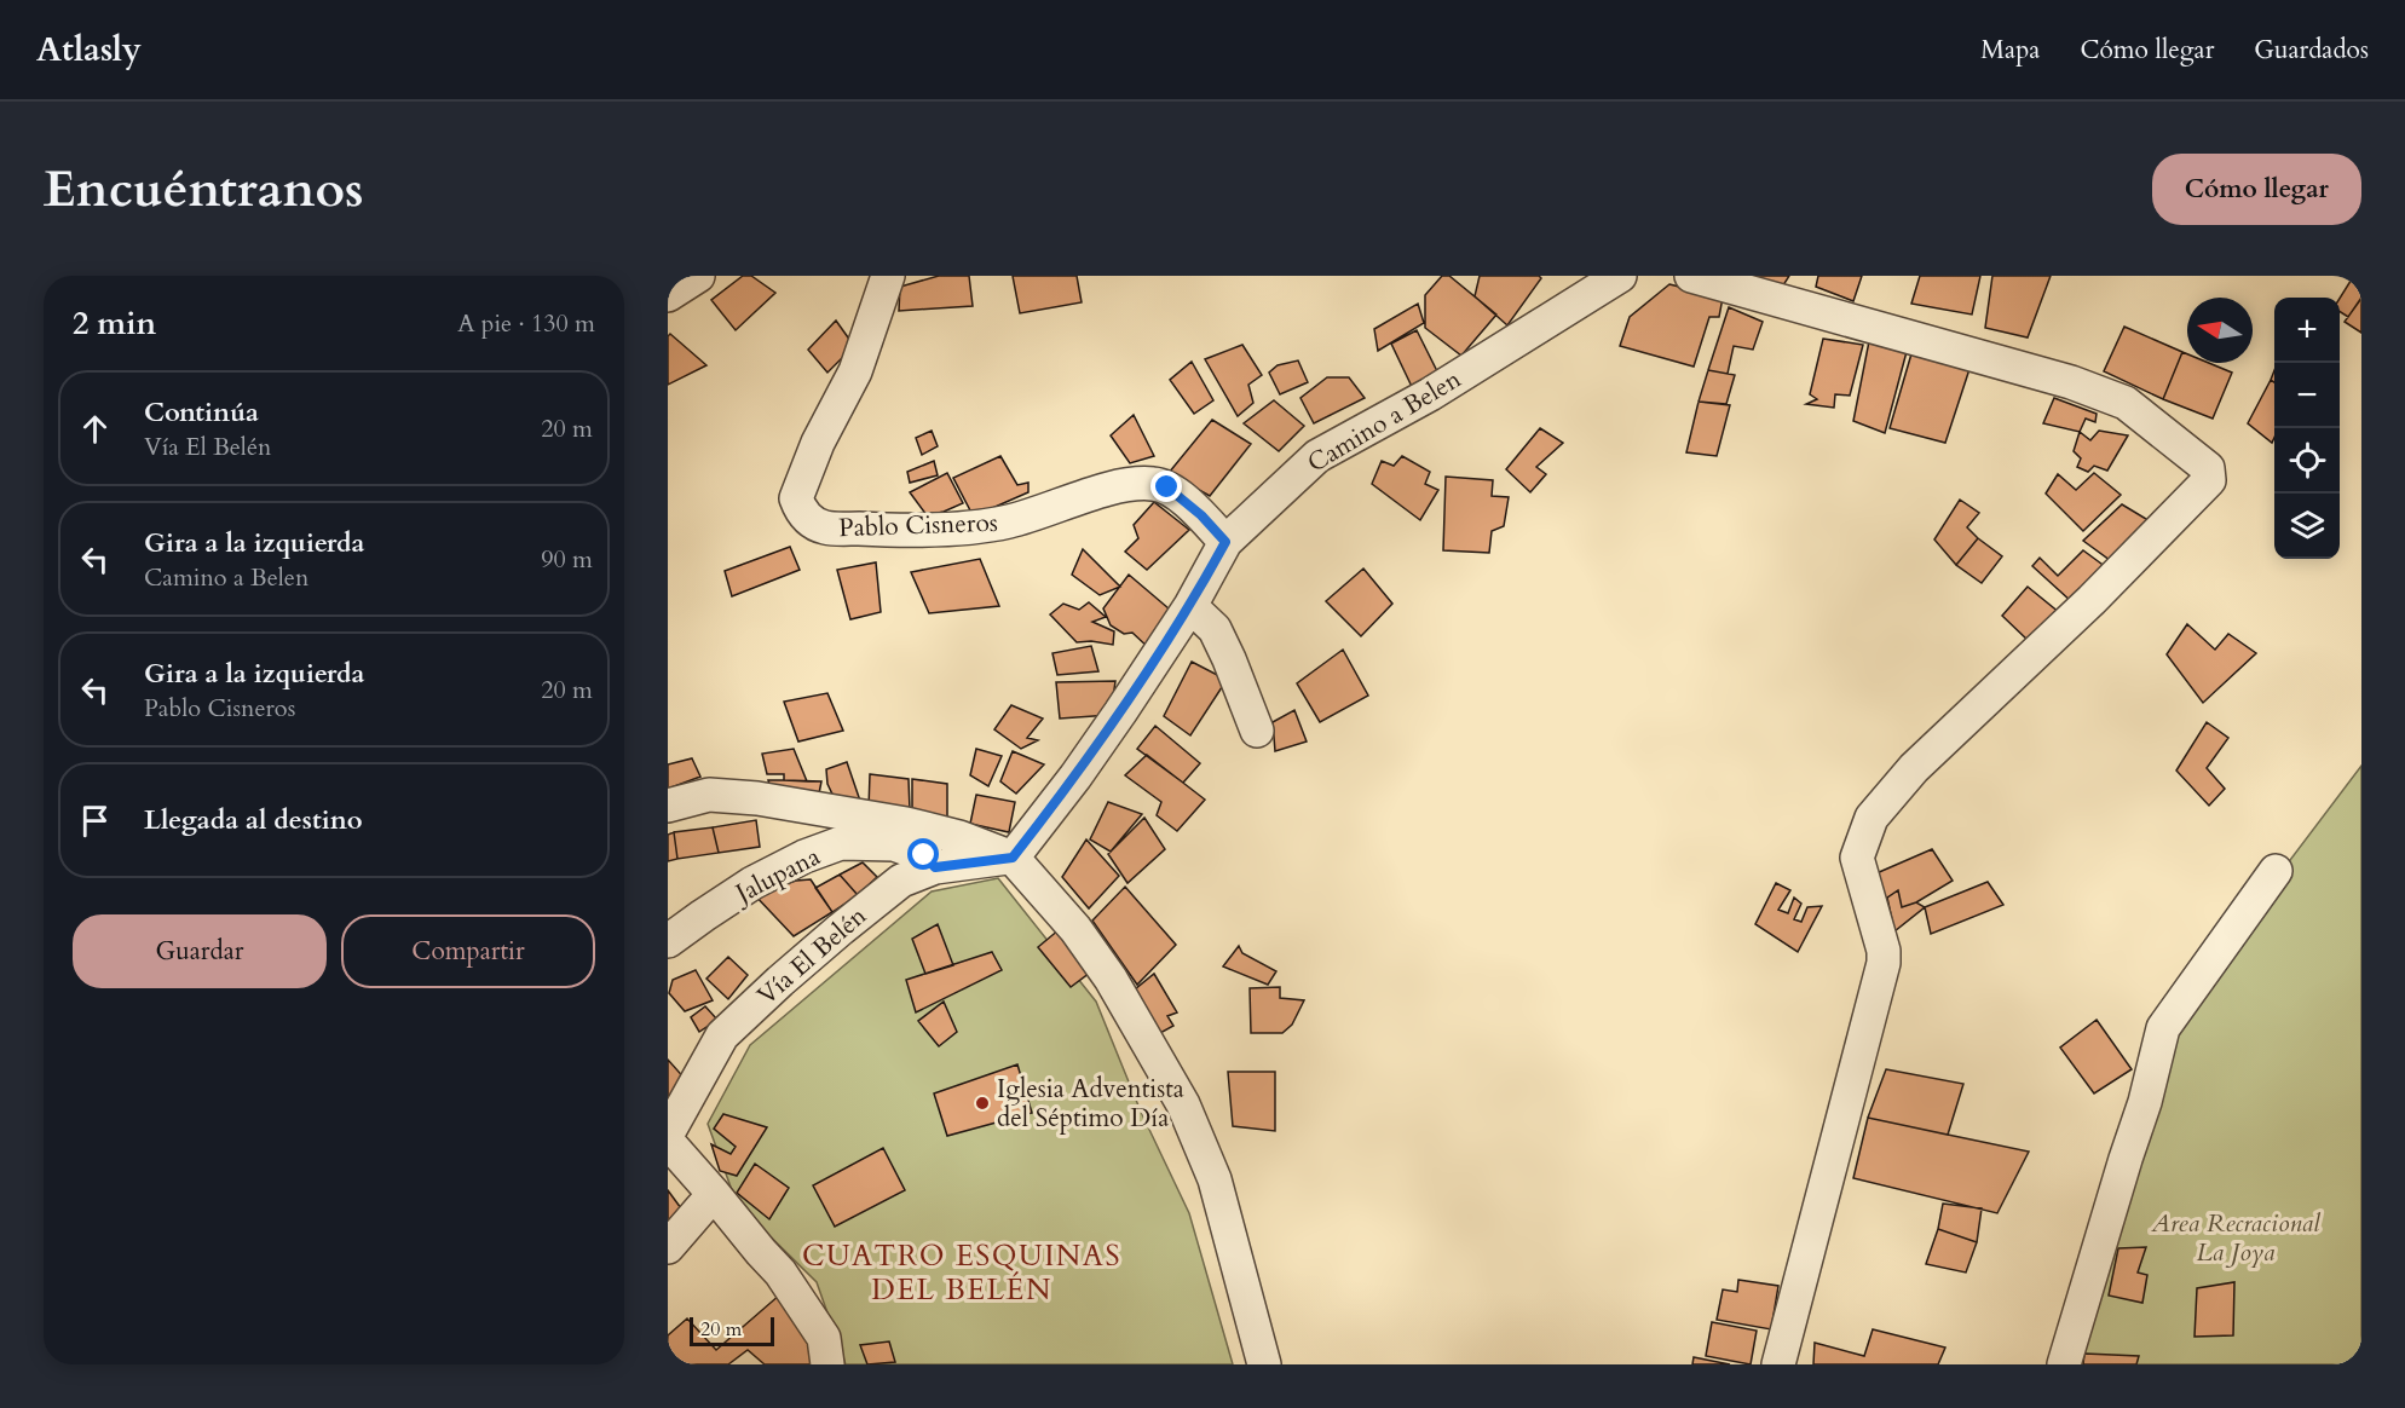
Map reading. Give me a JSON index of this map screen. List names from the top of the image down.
{
  "streets": {
    "street": [
      "Camino a Belen",
      "Pablo Cisneros",
      "Jalupana",
      "Vía El Belén"
    ]
  },
  "crossings": [
    ["Camino a Belen", "Pablo Cisneros"],
    ["Camino a Belen", "Vía El Belén"],
    ["Jalupana", "Vía El Belén"]
  ],
  "districts": ["CUATRO ESQUINAS DEL BELÉN"],
  "parks": ["Area Recracional La Joya"],
  "places": ["Iglesia Adventista del Séptimo Día"],
  "scale_bar": "20 m",
  "north": "left",
  "page": {
    "header": "Atlasly",
    "nav": ["Mapa", "Cómo llegar", "Guardados"],
    "buttons": [
      "Cómo llegar",
      ["Guardar", "Compartir"]
    ],
    "title": "Encuéntranos",
    "heading": ["2 min", "A pie · 130 m"],
    "map_buttons": ["+", "−"],
    "list": [
      ["Continúa", "Vía El Belén", "20 m"],
      ["Gira a la izquierda", "Camino a Belen", "90 m"],
      ["Gira a la izquierda", "Pablo Cisneros", "20 m"],
      "Llegada al destino"
    ],
    "scale": "20 m"
  }
}
